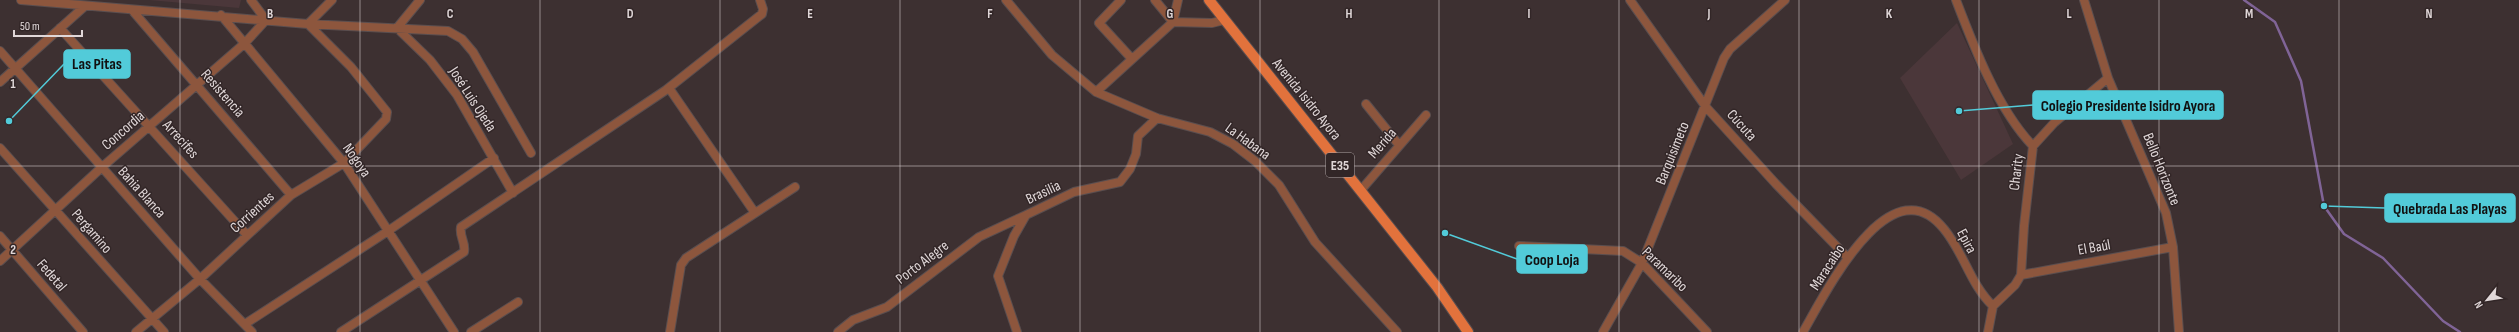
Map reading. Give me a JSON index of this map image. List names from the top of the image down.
{
  "streets": {
    "main road": ["Avenida Isidro Ayora", "E35"],
    "street": [
      "Resistencia",
      "José Luis Ojeda",
      "Cúcuta",
      "Concordia",
      "Arrecifes",
      "La Habana",
      "Merida",
      "Barquisimeto",
      "Nogoya",
      "Bello Horizonte",
      "Charity",
      "Bahia Blanca",
      "Brasilia",
      "Corrientes",
      "Pergamino",
      "Epira",
      "El Baúl",
      "Porto Alegre",
      "Maracaibo",
      "Paramaribo",
      "Fedetal"
    ]
  },
  "crossings": [
    ["Resistencia", "Concordia"],
    ["Resistencia", "Corrientes"],
    ["Avenida Isidro Ayora", "Merida"],
    ["Cúcuta", "Barquisimeto"],
    ["Cúcuta", "Maracaibo"],
    ["Concordia", "Arrecifes"],
    ["Concordia", "Nogoya"],
    ["Concordia", "Bahia Blanca"],
    ["Concordia", "Pergamino"],
    ["Concordia", "Fedetal"],
    ["Arrecifes", "Corrientes"],
    ["La Habana", "Brasilia"],
    ["Barquisimeto", "Paramaribo"],
    ["Nogoya", "Corrientes"],
    ["Bello Horizonte", "El Baúl"],
    ["Charity", "El Baúl"],
    ["Bahia Blanca", "Corrientes"],
    ["Brasilia", "Porto Alegre"],
    ["Corrientes", "Pergamino"],
    ["Epira", "Maracaibo"]
  ],
  "places": [
    "Colegio Presidente Isidro Ayora",
    "Las Pitas",
    "Quebrada Las Playas",
    "Coop Loja"
  ],
  "scale_bar": "50 m",
  "north": "bottom left",
  "grid": {
    "columns": [
      "B",
      "C",
      "D",
      "E",
      "F",
      "G",
      "H",
      "I",
      "J",
      "K",
      "L",
      "M",
      "N"
    ],
    "rows": ["1", "2"]
  }
}
